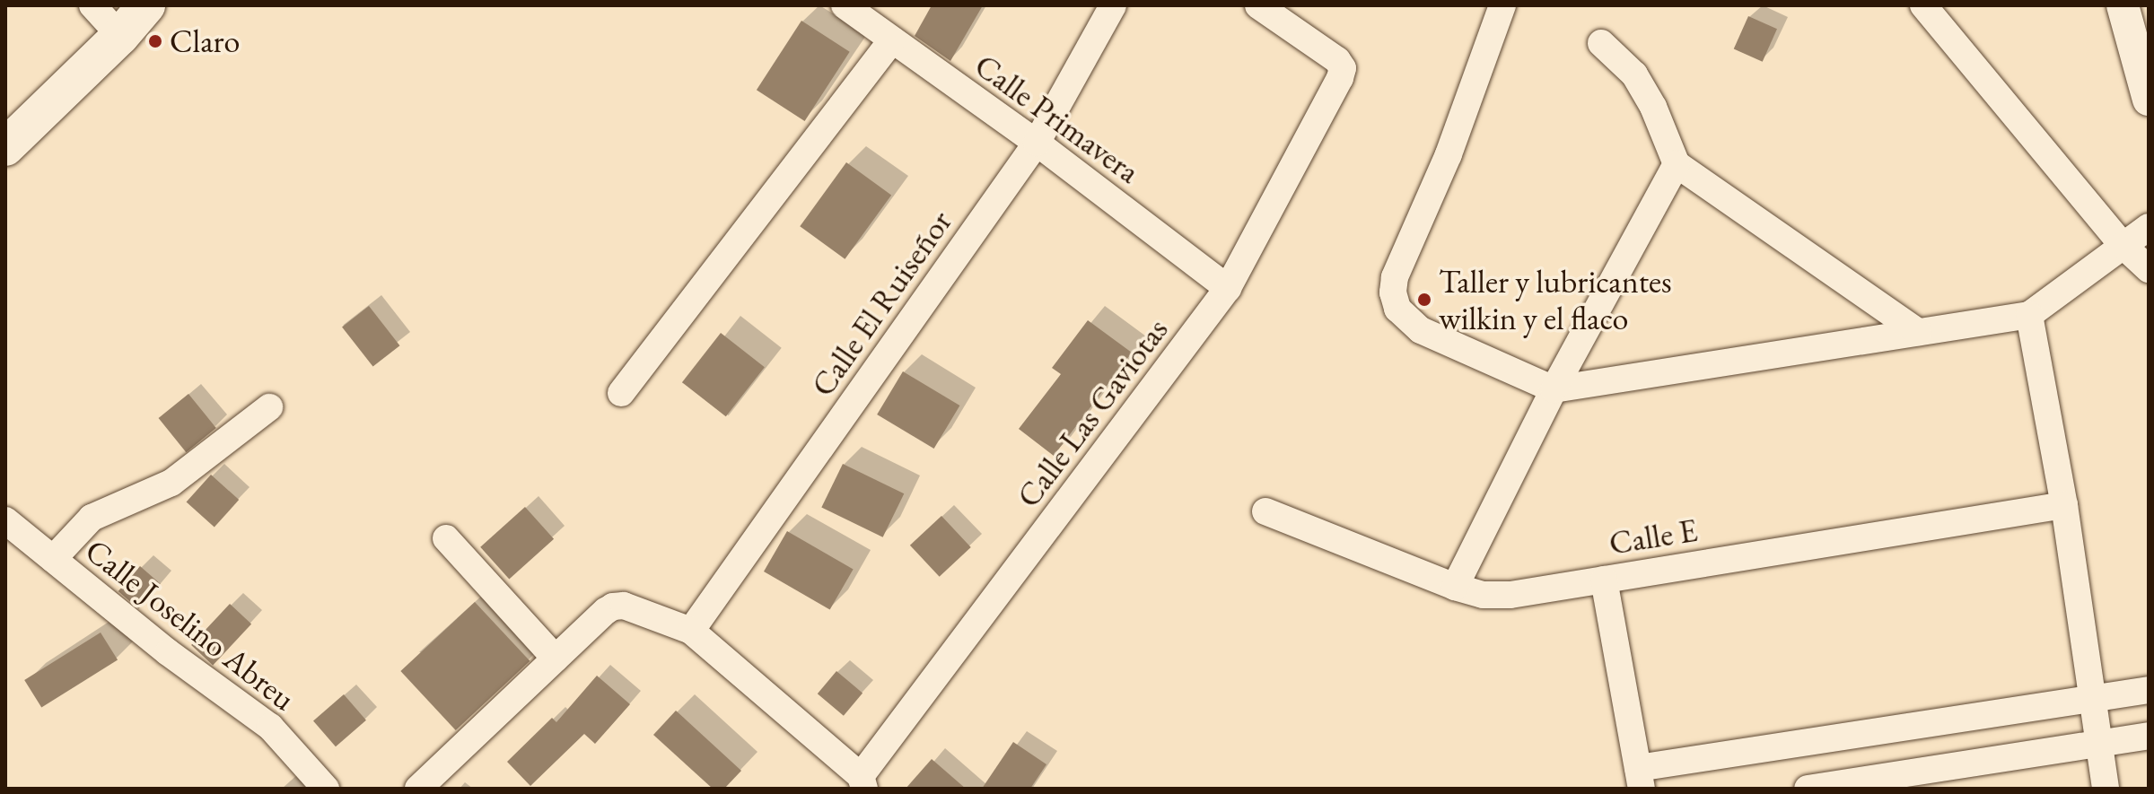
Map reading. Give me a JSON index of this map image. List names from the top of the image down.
{
  "streets": {
    "street": [
      "Calle Primavera",
      "Calle El Ruiseñor",
      "Calle Las Gaviotas",
      "Calle E",
      "Calle Joselino Abreu"
    ]
  },
  "crossings": [
    ["Calle Primavera", "Calle El Ruiseñor"],
    ["Calle Primavera", "Calle Las Gaviotas"]
  ],
  "places": ["Claro", "Taller y lubricantes wilkin y el flaco"]
}
